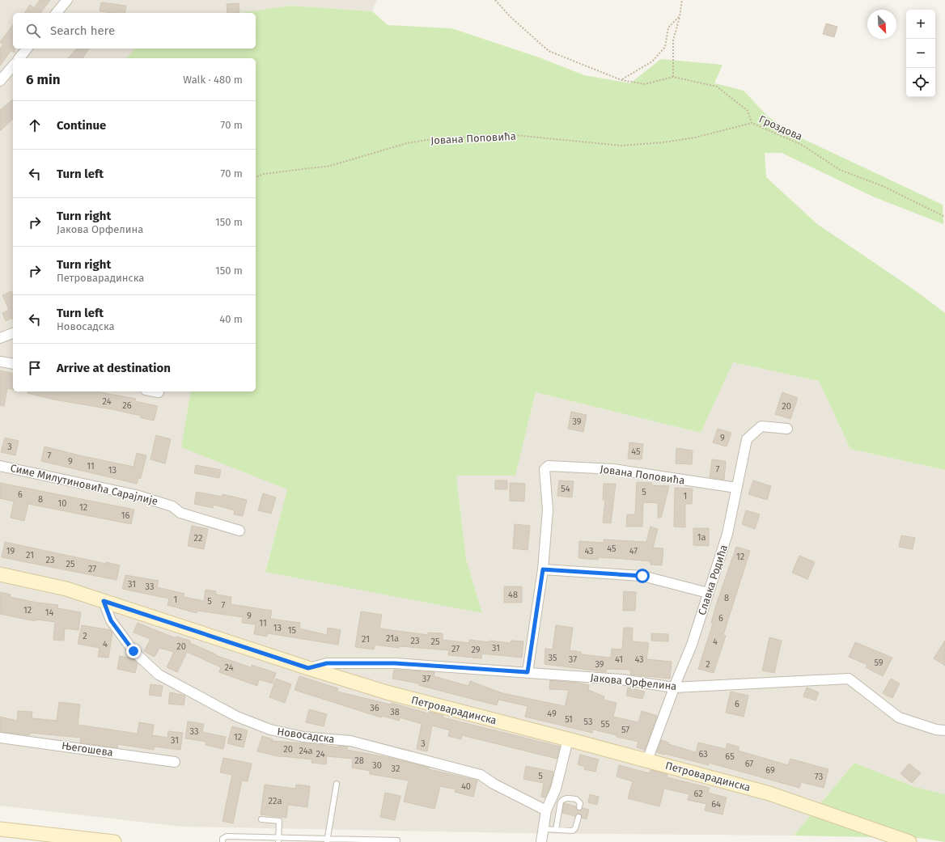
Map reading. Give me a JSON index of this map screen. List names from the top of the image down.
{
  "streets": {
    "street": [
      "Јована Поповића",
      "Симе Милутиновића Сарајлије",
      "Славка Родића",
      "Јакова Орфелина",
      "Петроварадинска",
      "Новосадска",
      "Његошева"
    ],
    "path": ["Гроздова"]
  },
  "crossings": [
    ["Гроздова", "Јована Поповића"],
    ["Јована Поповића", "Славка Родића"],
    ["Славка Родића", "Јакова Орфелина"],
    ["Славка Родића", "Петроварадинска"],
    ["Јакова Орфелина", "Петроварадинска"],
    ["Петроварадинска", "Новосадска"]
  ],
  "house_numbers": [
    "24",
    "26",
    "20",
    "39",
    "9",
    "3",
    "45",
    "7",
    "9",
    "11",
    "7",
    "13",
    "54",
    "5",
    "6",
    "1",
    "8",
    "10",
    "12",
    "16",
    "1a",
    "22",
    "45",
    "19",
    "43",
    "47",
    "21",
    "12",
    "23",
    "25",
    "27",
    "31",
    "33",
    "48",
    "8",
    "1",
    "5",
    "7",
    "12",
    "14",
    "9",
    "6",
    "11",
    "13",
    "15",
    "2",
    "21a",
    "21",
    "23",
    "25",
    "4",
    "4",
    "20",
    "31",
    "27",
    "29",
    "35",
    "37",
    "41",
    "43",
    "59",
    "39",
    "2",
    "24",
    "37",
    "6",
    "36",
    "38",
    "49",
    "51",
    "53",
    "55",
    "57",
    "33",
    "12",
    "31",
    "3",
    "20",
    "24a",
    "24",
    "63",
    "65",
    "28",
    "67",
    "30",
    "32",
    "69",
    "5",
    "73",
    "40",
    "62",
    "22a",
    "64"
  ],
  "north": "bottom right",
  "page": {
    "map_buttons": ["+", "−"],
    "search": "Search here",
    "heading": ["6 min", "Walk · 480 m"],
    "list": [
      ["Continue", "70 m"],
      ["Turn left", "70 m"],
      ["Turn right", "Јакова Орфелина", "150 m"],
      ["Turn right", "Петроварадинска", "150 m"],
      ["Turn left", "Новосадска", "40 m"],
      "Arrive at destination"
    ]
  }
}
